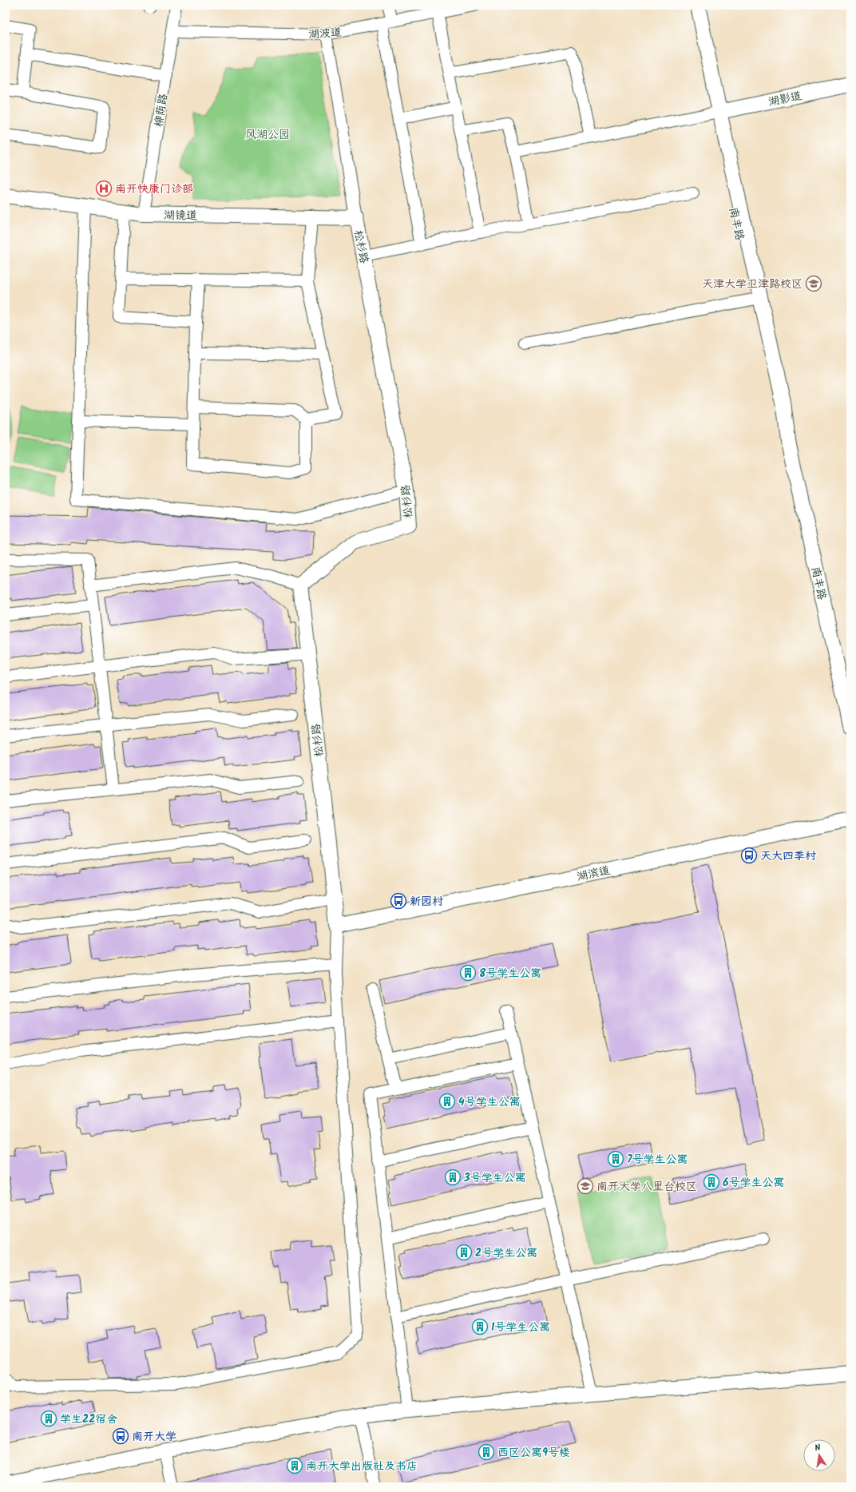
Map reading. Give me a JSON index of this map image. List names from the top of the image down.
{
  "streets": {
    "street": [
      "湖波道",
      "湖影道",
      "柳荫路",
      "湖镜道",
      "南丰路",
      "松杉路",
      "湖滨道"
    ]
  },
  "crossings": [
    ["湖波道", "柳荫路"],
    ["湖波道", "松杉路"],
    ["湖影道", "南丰路"],
    ["柳荫路", "湖镜道"],
    ["湖镜道", "松杉路"],
    ["松杉路", "湖滨道"]
  ],
  "parks": ["风湖公园"],
  "places": {
    "hospital": ["南开快康门诊部"],
    "school or university": ["天津大学卫津路校区", "南开大学八里台校区"],
    "bus stop": ["天大四季村", "新园村", "南开大学"],
    "building": [
      "8号学生公寓",
      "4号学生公寓",
      "7号学生公寓",
      "3号学生公寓",
      "6号学生公寓",
      "2号学生公寓",
      "1号学生公寓",
      "学生22宿舍",
      "西区公寓9号楼",
      "南开大学出版社及书店"
    ]
  },
  "north": "top"
}
